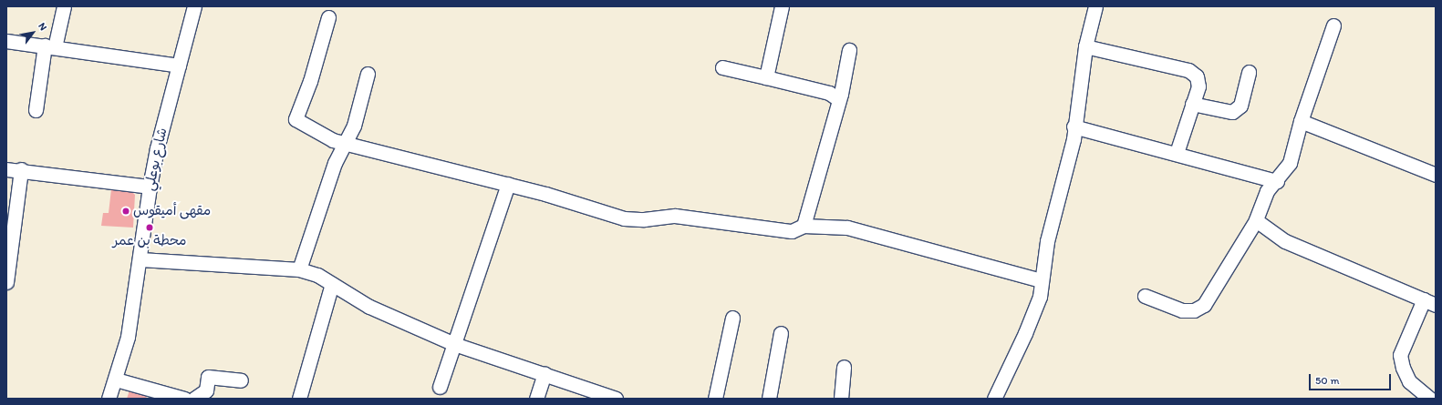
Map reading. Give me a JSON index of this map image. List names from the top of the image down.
{
  "streets": {
    "street": ["شارع بوعلي"]
  },
  "places": ["مقهى أميقوس", "محطة بن عمر"],
  "scale_bar": "50 m",
  "north": "top right"
}
